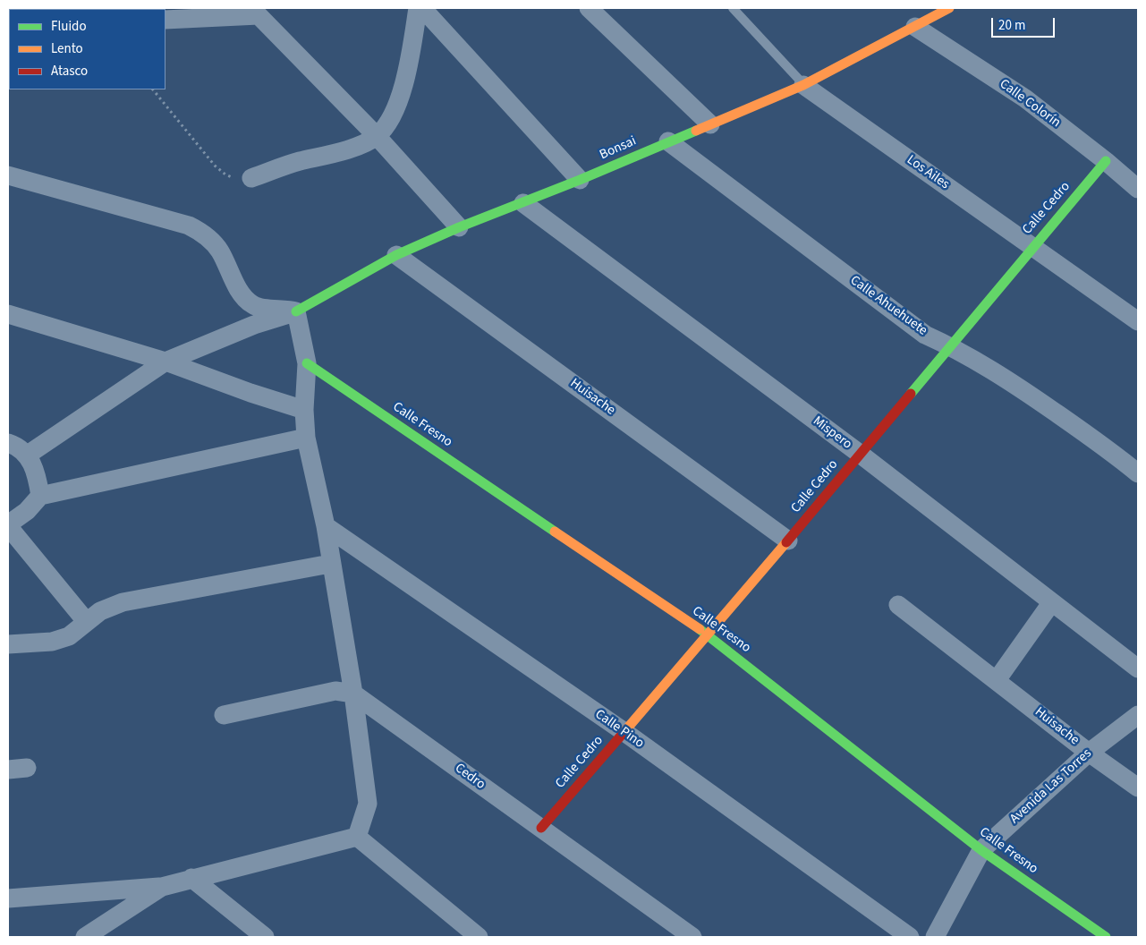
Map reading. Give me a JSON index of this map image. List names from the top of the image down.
{
  "streets": {
    "street": [
      "Calle Colorín",
      "Bonsai",
      "Los Ailes",
      "Calle Cedro",
      "Calle Ahuehuete",
      "Huisache",
      "Calle Fresno",
      "Mispero",
      "Calle Pino",
      "Cedro",
      "Avenida Las Torres"
    ]
  },
  "crossings": [
    ["Calle Colorín", "Bonsai"],
    ["Calle Colorín", "Calle Cedro"],
    ["Bonsai", "Los Ailes"],
    ["Bonsai", "Calle Ahuehuete"],
    ["Bonsai", "Huisache"],
    ["Bonsai", "Mispero"],
    ["Los Ailes", "Calle Cedro"],
    ["Calle Cedro", "Calle Ahuehuete"],
    ["Calle Cedro", "Huisache"],
    ["Calle Cedro", "Calle Fresno"],
    ["Calle Cedro", "Mispero"],
    ["Calle Cedro", "Calle Pino"],
    ["Calle Cedro", "Cedro"],
    ["Huisache", "Avenida Las Torres"],
    ["Calle Fresno", "Avenida Las Torres"]
  ],
  "legend": ["Fluido", "Lento", "Atasco"],
  "scale_bar": "20 m"
}
